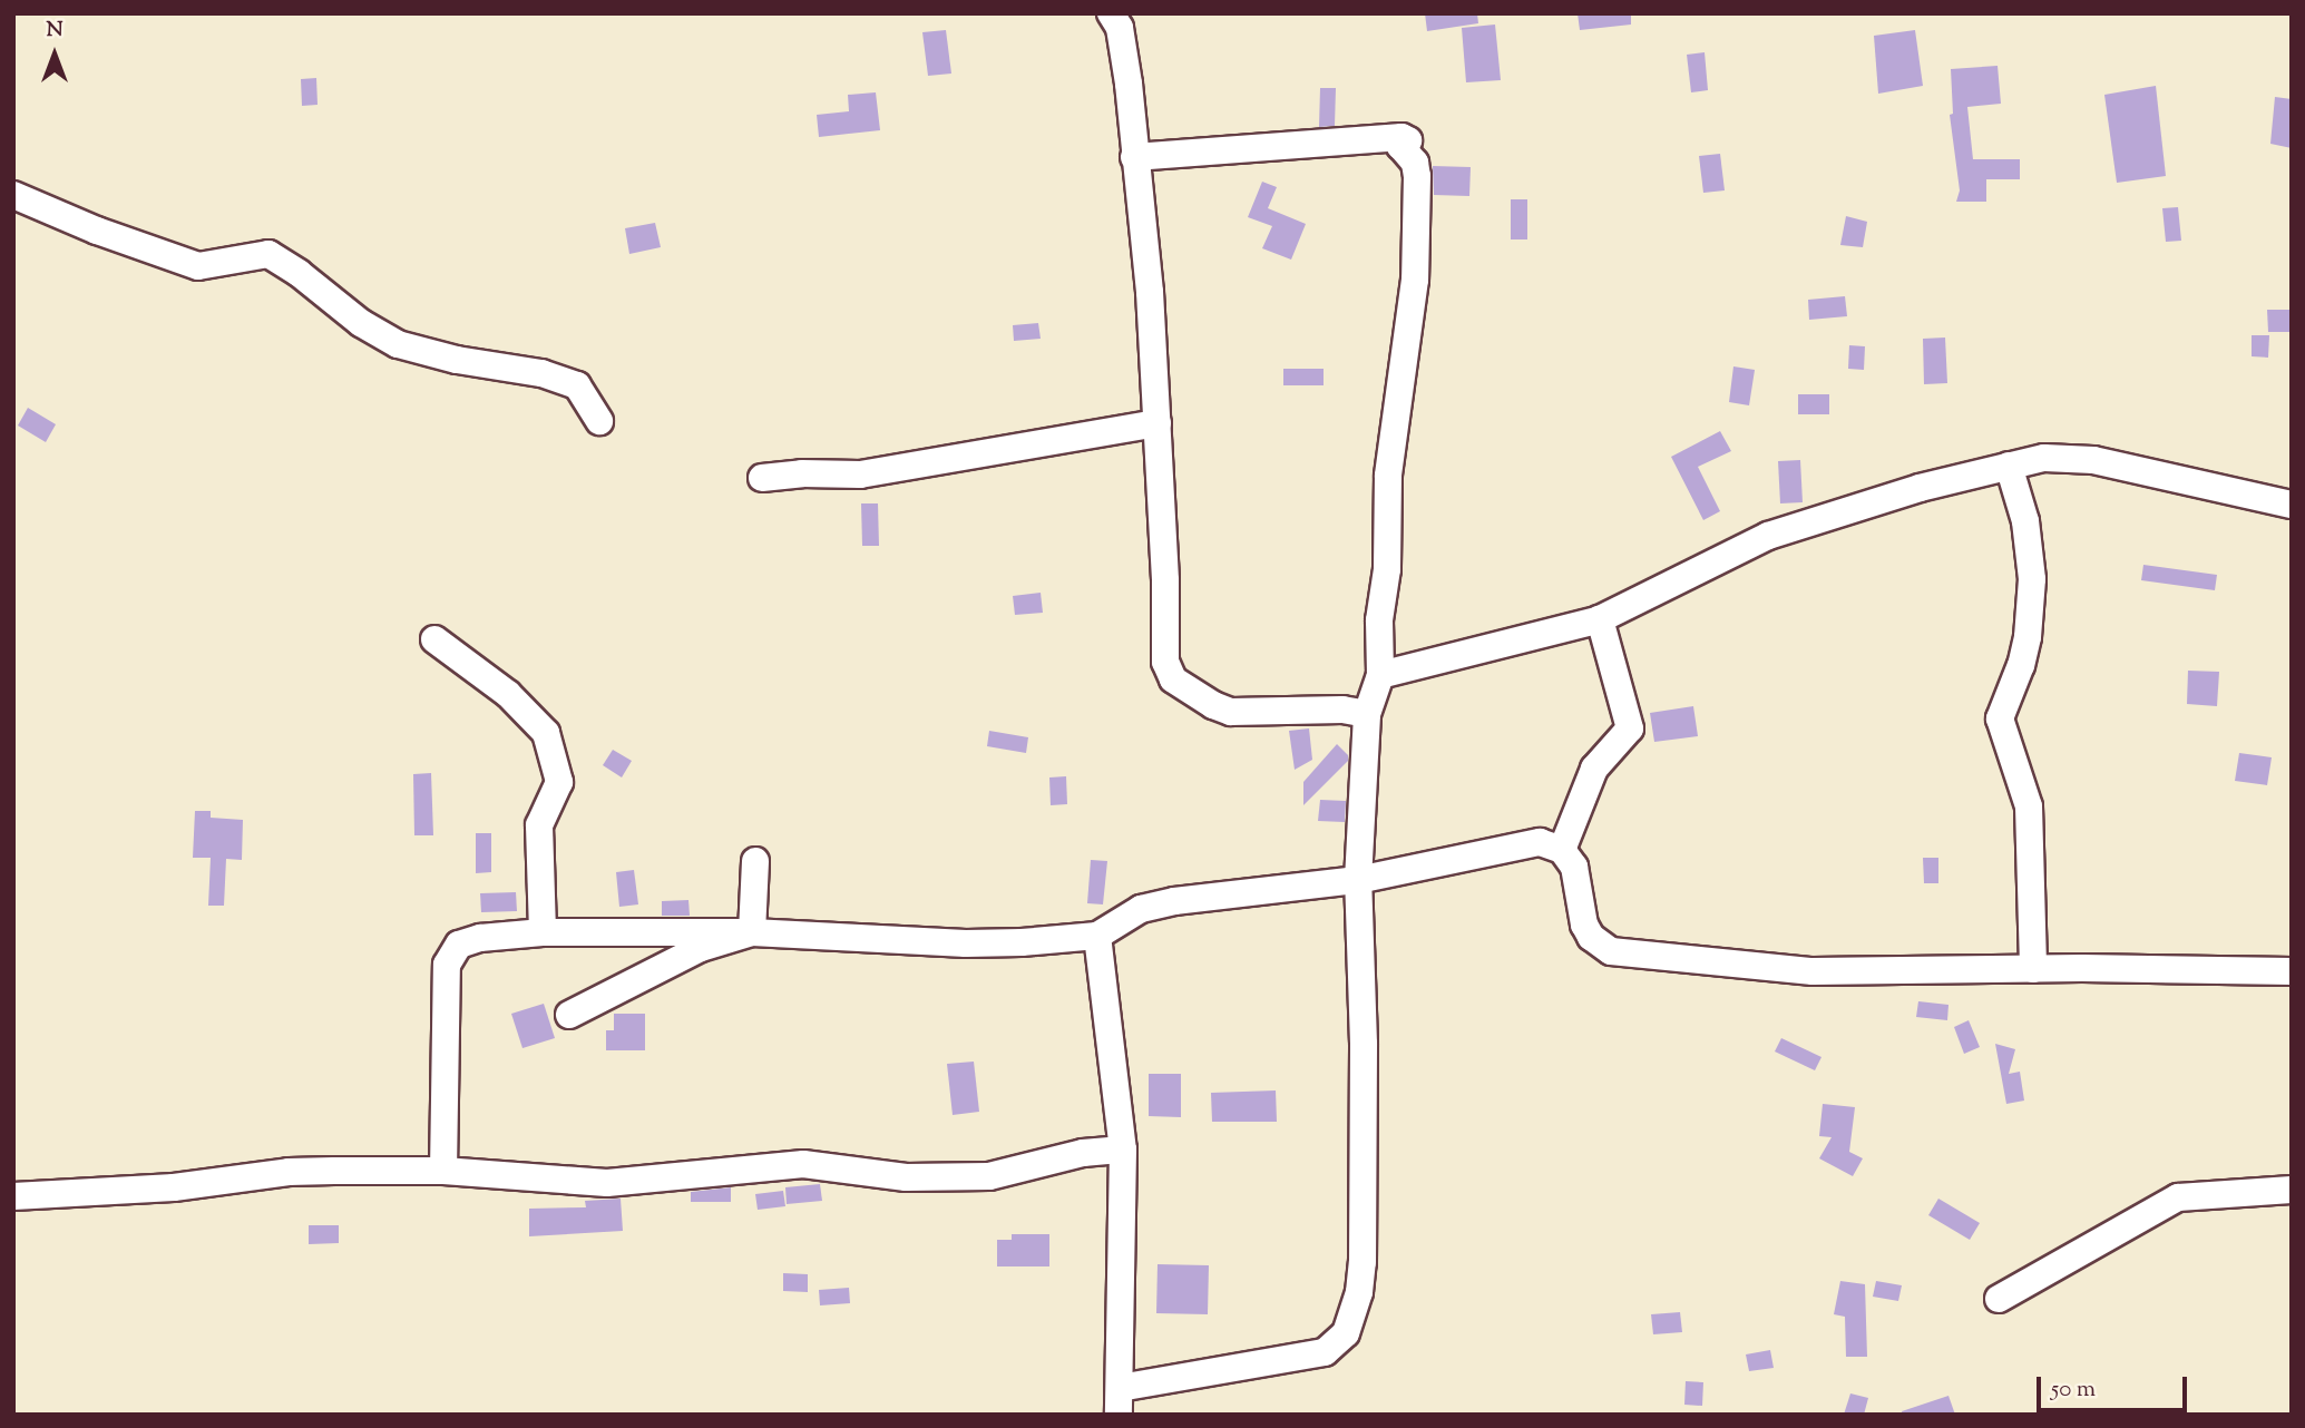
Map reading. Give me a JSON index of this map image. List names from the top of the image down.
{
  "scale_bar": "50 m",
  "north": "top"
}
